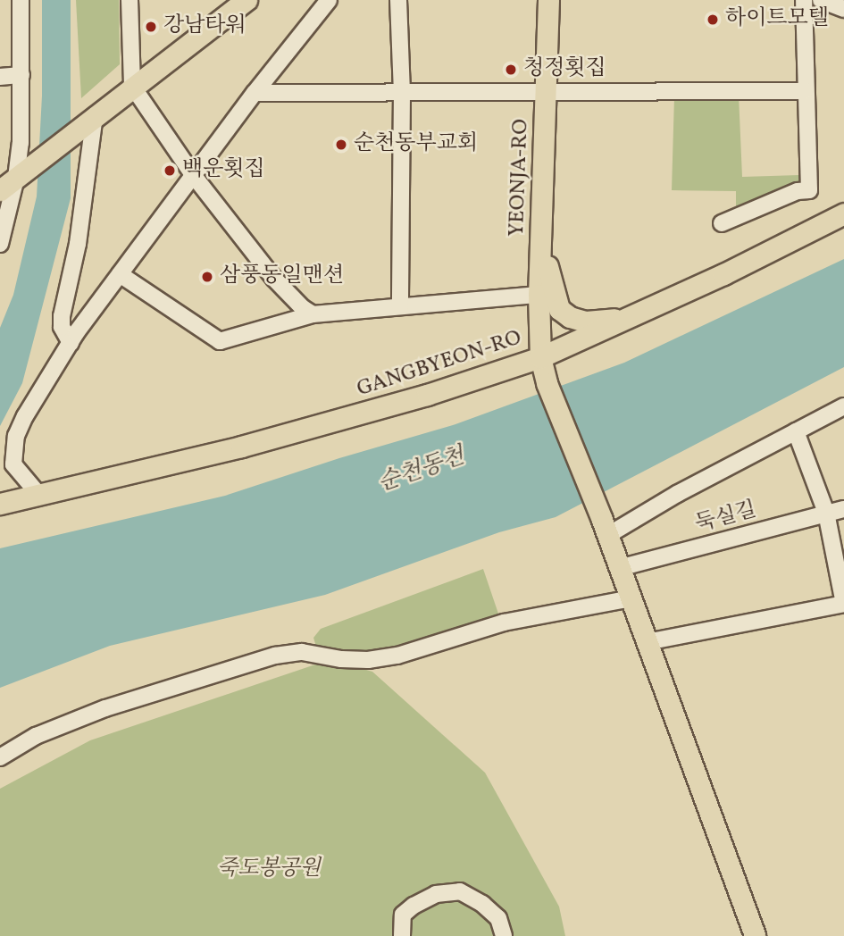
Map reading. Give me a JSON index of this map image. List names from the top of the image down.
{
  "streets": {
    "main road": ["YEONJA-RO", "GANGBYEON-RO"],
    "street": ["둑실길"]
  },
  "crossings": [
    ["YEONJA-RO", "GANGBYEON-RO"],
    ["YEONJA-RO", "둑실길"]
  ],
  "water": ["순천동천"],
  "parks": ["죽도봉공원"],
  "places": [
    "하이트모텔",
    "강남타워",
    "청정횟집",
    "순천동부교회",
    "백운횟집",
    "삼풍동일맨션"
  ]
}
